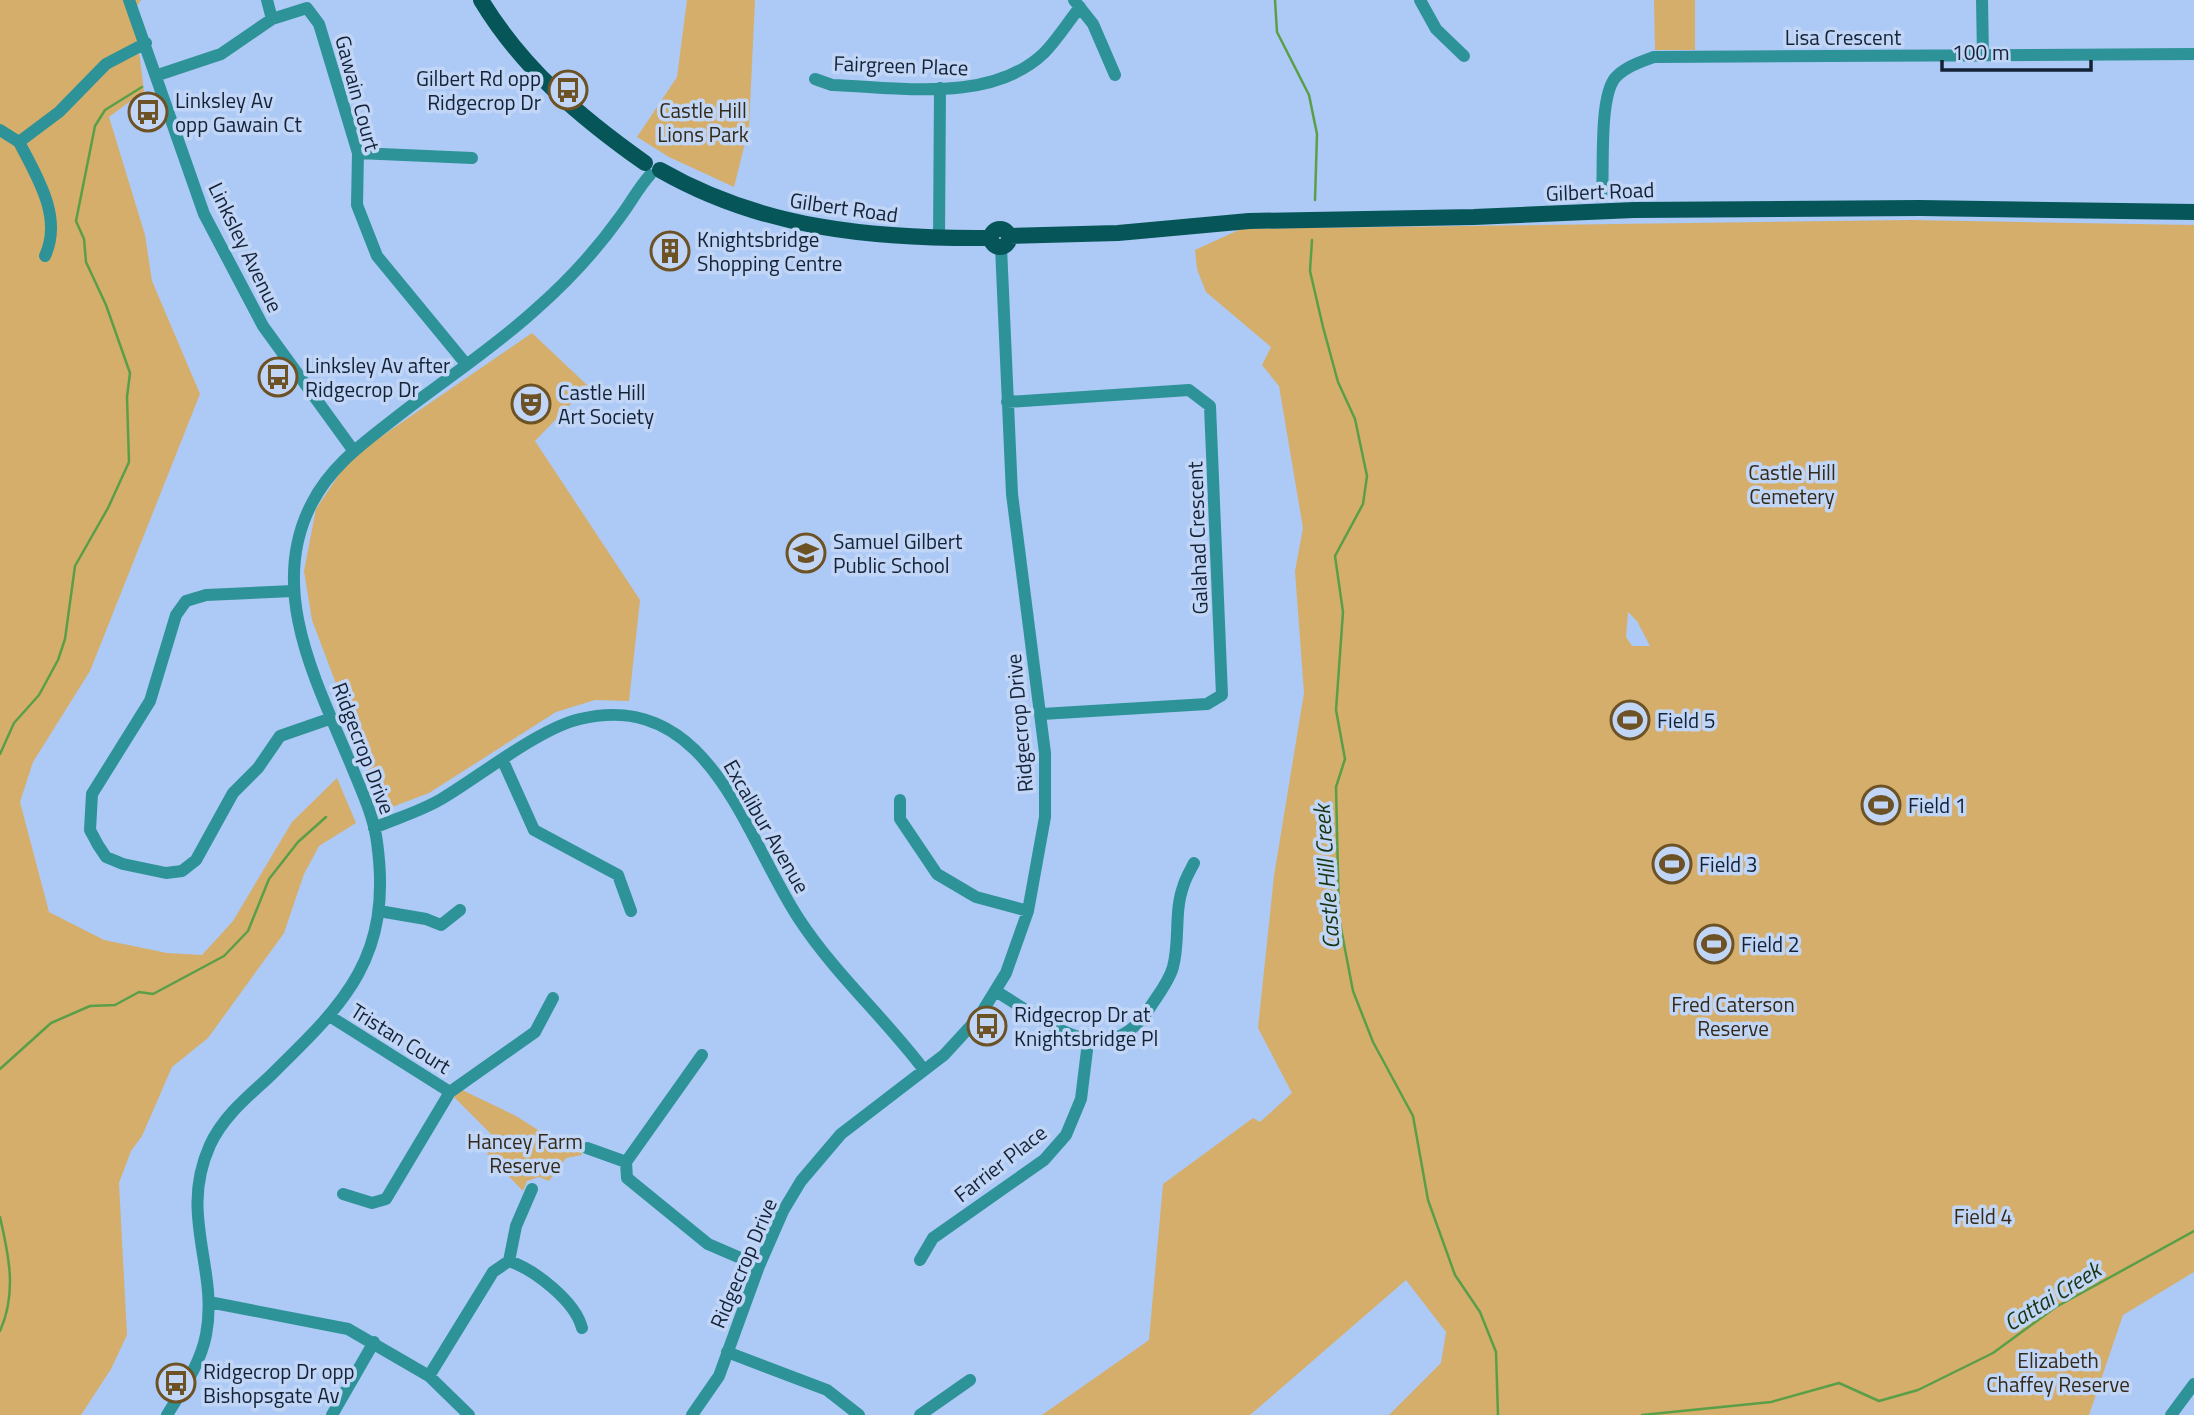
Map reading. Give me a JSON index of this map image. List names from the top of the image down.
{
  "streets": {
    "main road": ["Gilbert Road"],
    "street": [
      "Lisa Crescent",
      "Fairgreen Place",
      "Gawain Court",
      "Linksley Avenue",
      "Galahad Crescent",
      "Ridgecrop Drive",
      "Excalibur Avenue",
      "Tristan Court",
      "Farrier Place"
    ]
  },
  "crossings": [
    ["Gawain Court", "Linksley Avenue"],
    ["Gawain Court", "Ridgecrop Drive"],
    ["Gilbert Road", "Ridgecrop Drive"],
    ["Linksley Avenue", "Ridgecrop Drive"],
    ["Galahad Crescent", "Ridgecrop Drive"],
    ["Ridgecrop Drive", "Excalibur Avenue"],
    ["Ridgecrop Drive", "Tristan Court"]
  ],
  "water": ["Castle Hill Creek", "Cattai Creek"],
  "parks": [
    "Castle Hill Lions Park",
    "Castle Hill Cemetery",
    "Fred Caterson Reserve",
    "Hancey Farm Reserve",
    "Field 4",
    "Elizabeth Chaffey Reserve"
  ],
  "places": {
    "bus stop": [
      "Gilbert Rd opp Ridgecrop Dr",
      "Linksley Av opp Gawain Ct",
      "Linksley Av after Ridgecrop Dr",
      "Ridgecrop Dr at Knightsbridge Pl",
      "Ridgecrop Dr opp Bishopsgate Av"
    ],
    "building": ["Knightsbridge Shopping Centre"],
    "theatre": ["Castle Hill Art Society"],
    "school or university": ["Samuel Gilbert Public School"],
    "sports": [
      "Field 5",
      "Field 1",
      "Field 3",
      "Field 2"
    ]
  },
  "scale_bar": "100 m"
}
